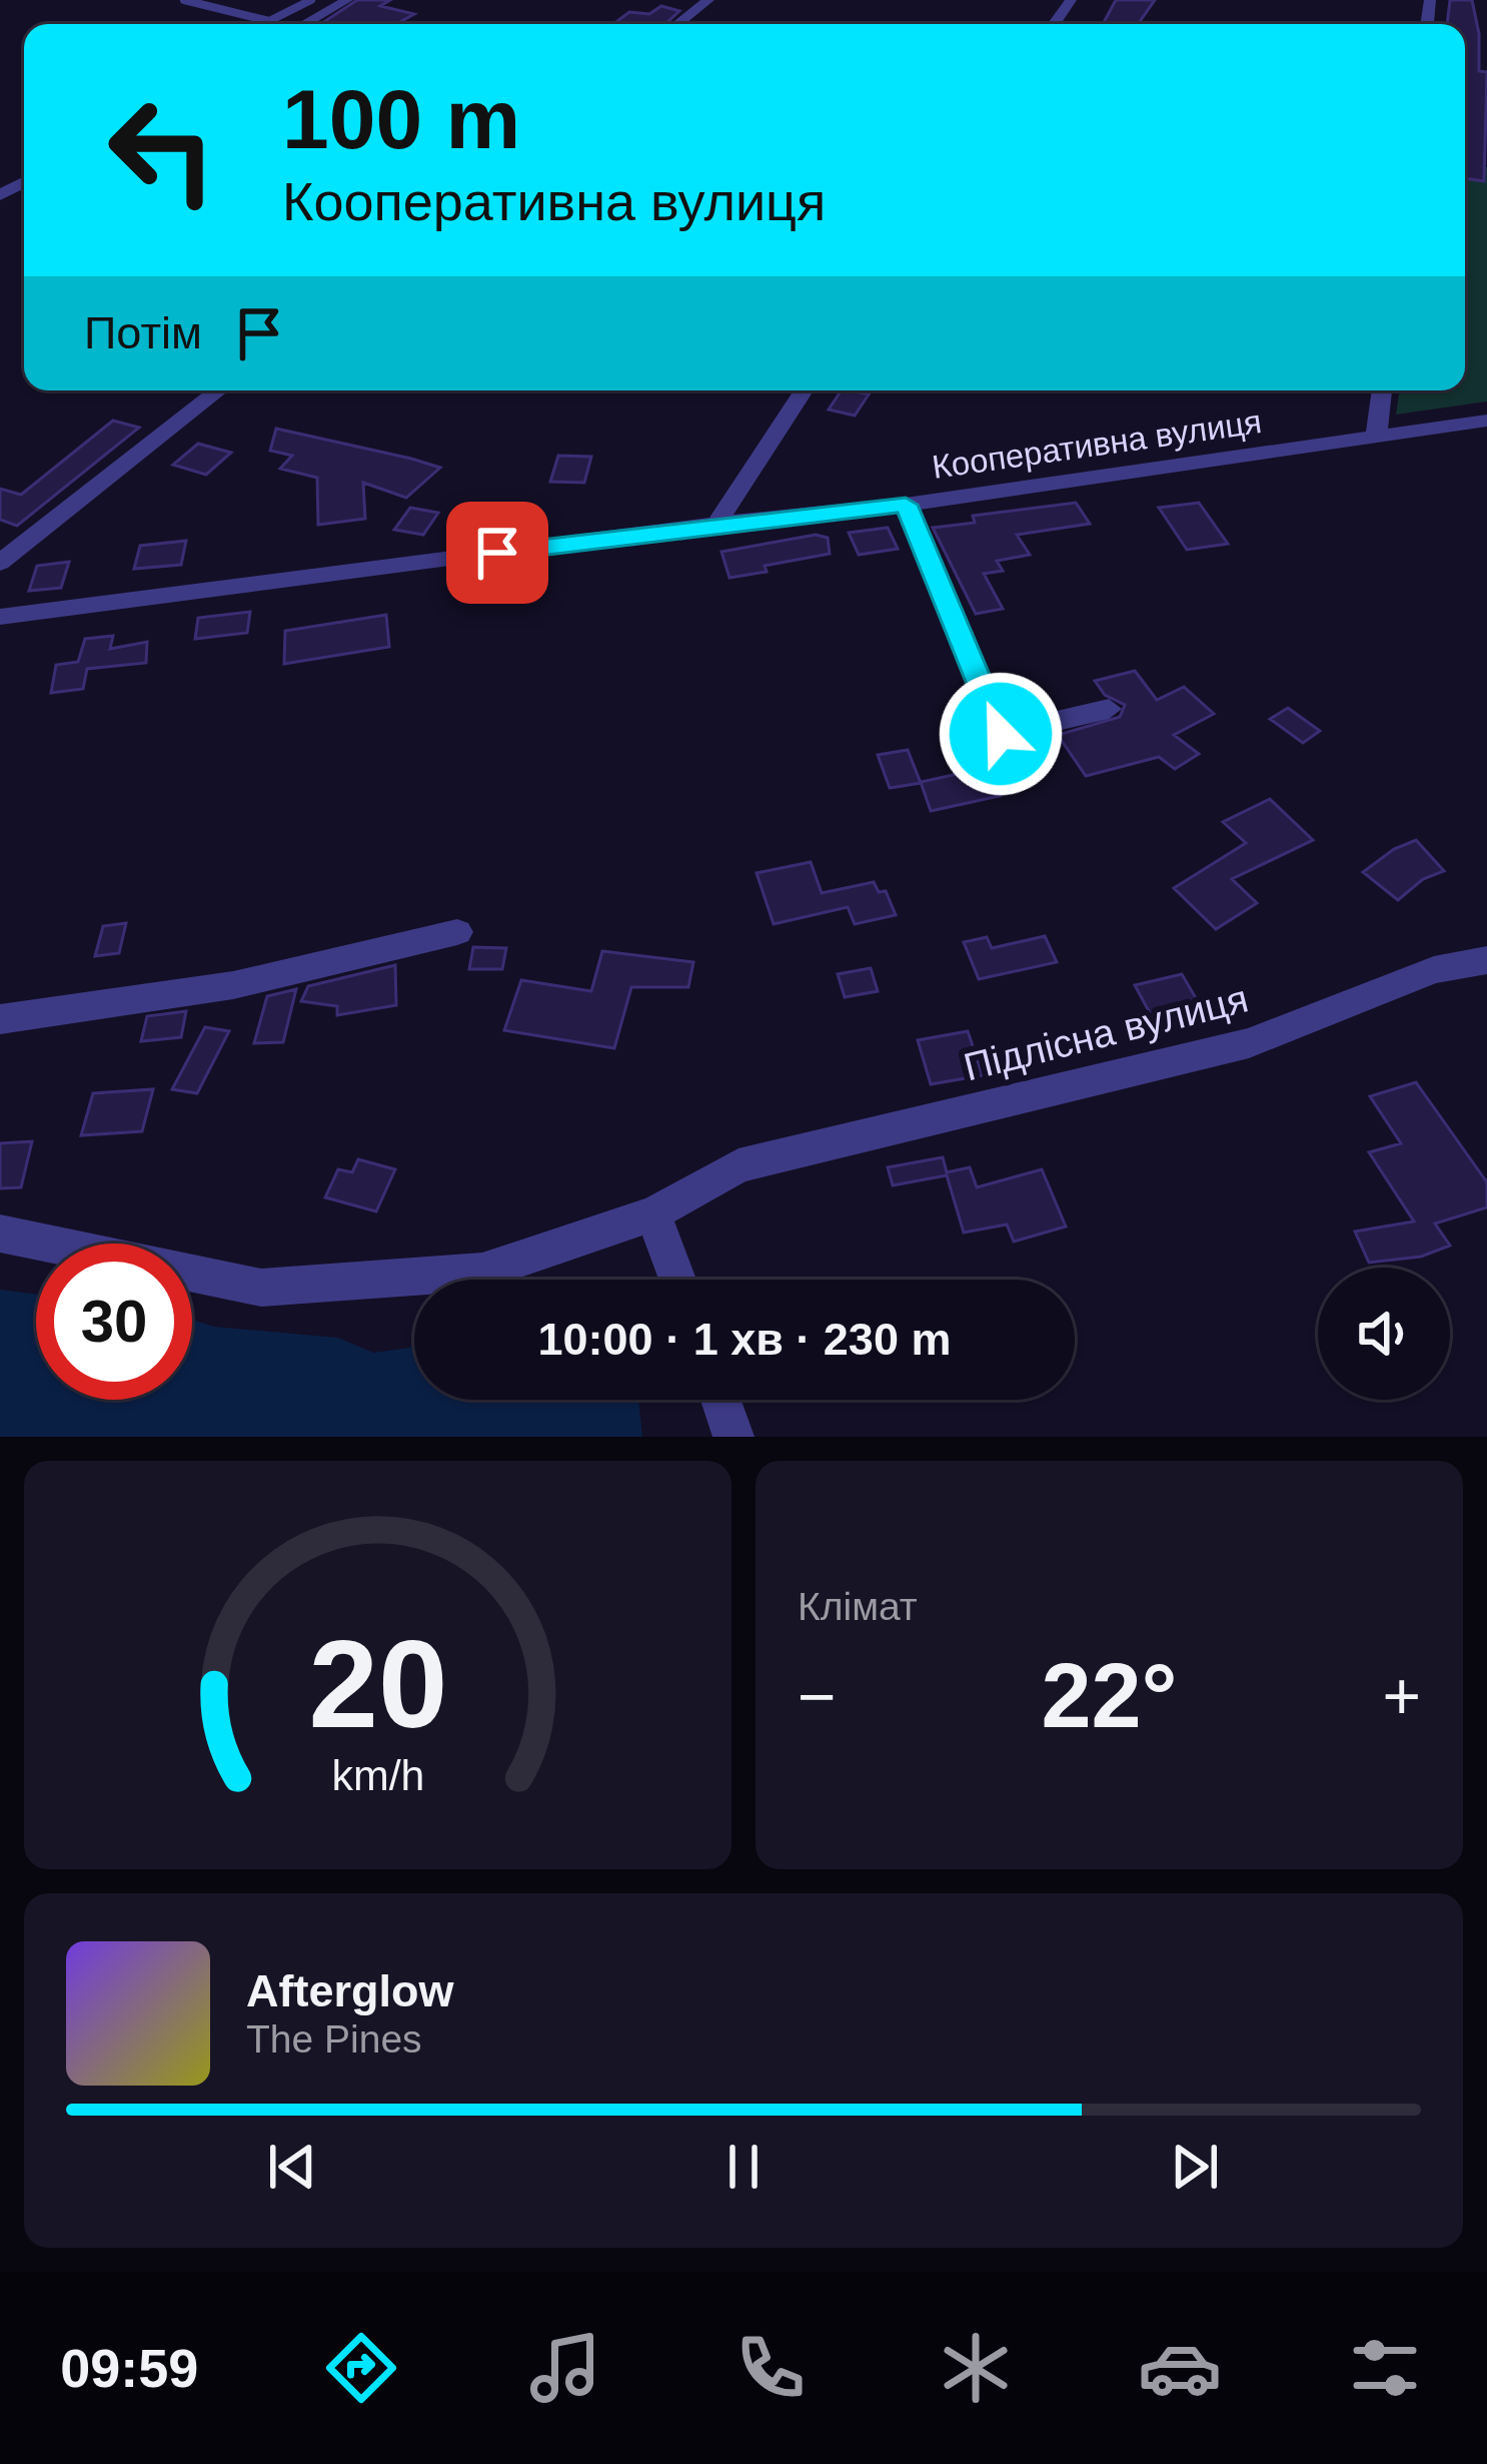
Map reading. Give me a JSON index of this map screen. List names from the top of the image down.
{
  "streets": {
    "street": ["Кооперативна вулиця", "Підлісна вулиця"]
  },
  "page": {
    "turn": ["100 m", "Кооперативна вулиця"],
    "then": "Потім",
    "limit": "30",
    "trip": "10:00 · 1 хв · 230 m",
    "tile": "Клімат",
    "heat": ["−", "22°", "+"],
    "song": ["Afterglow", "The Pines"],
    "tabs": "09:59",
    "gauge": ["20", "km/h"]
  }
}
